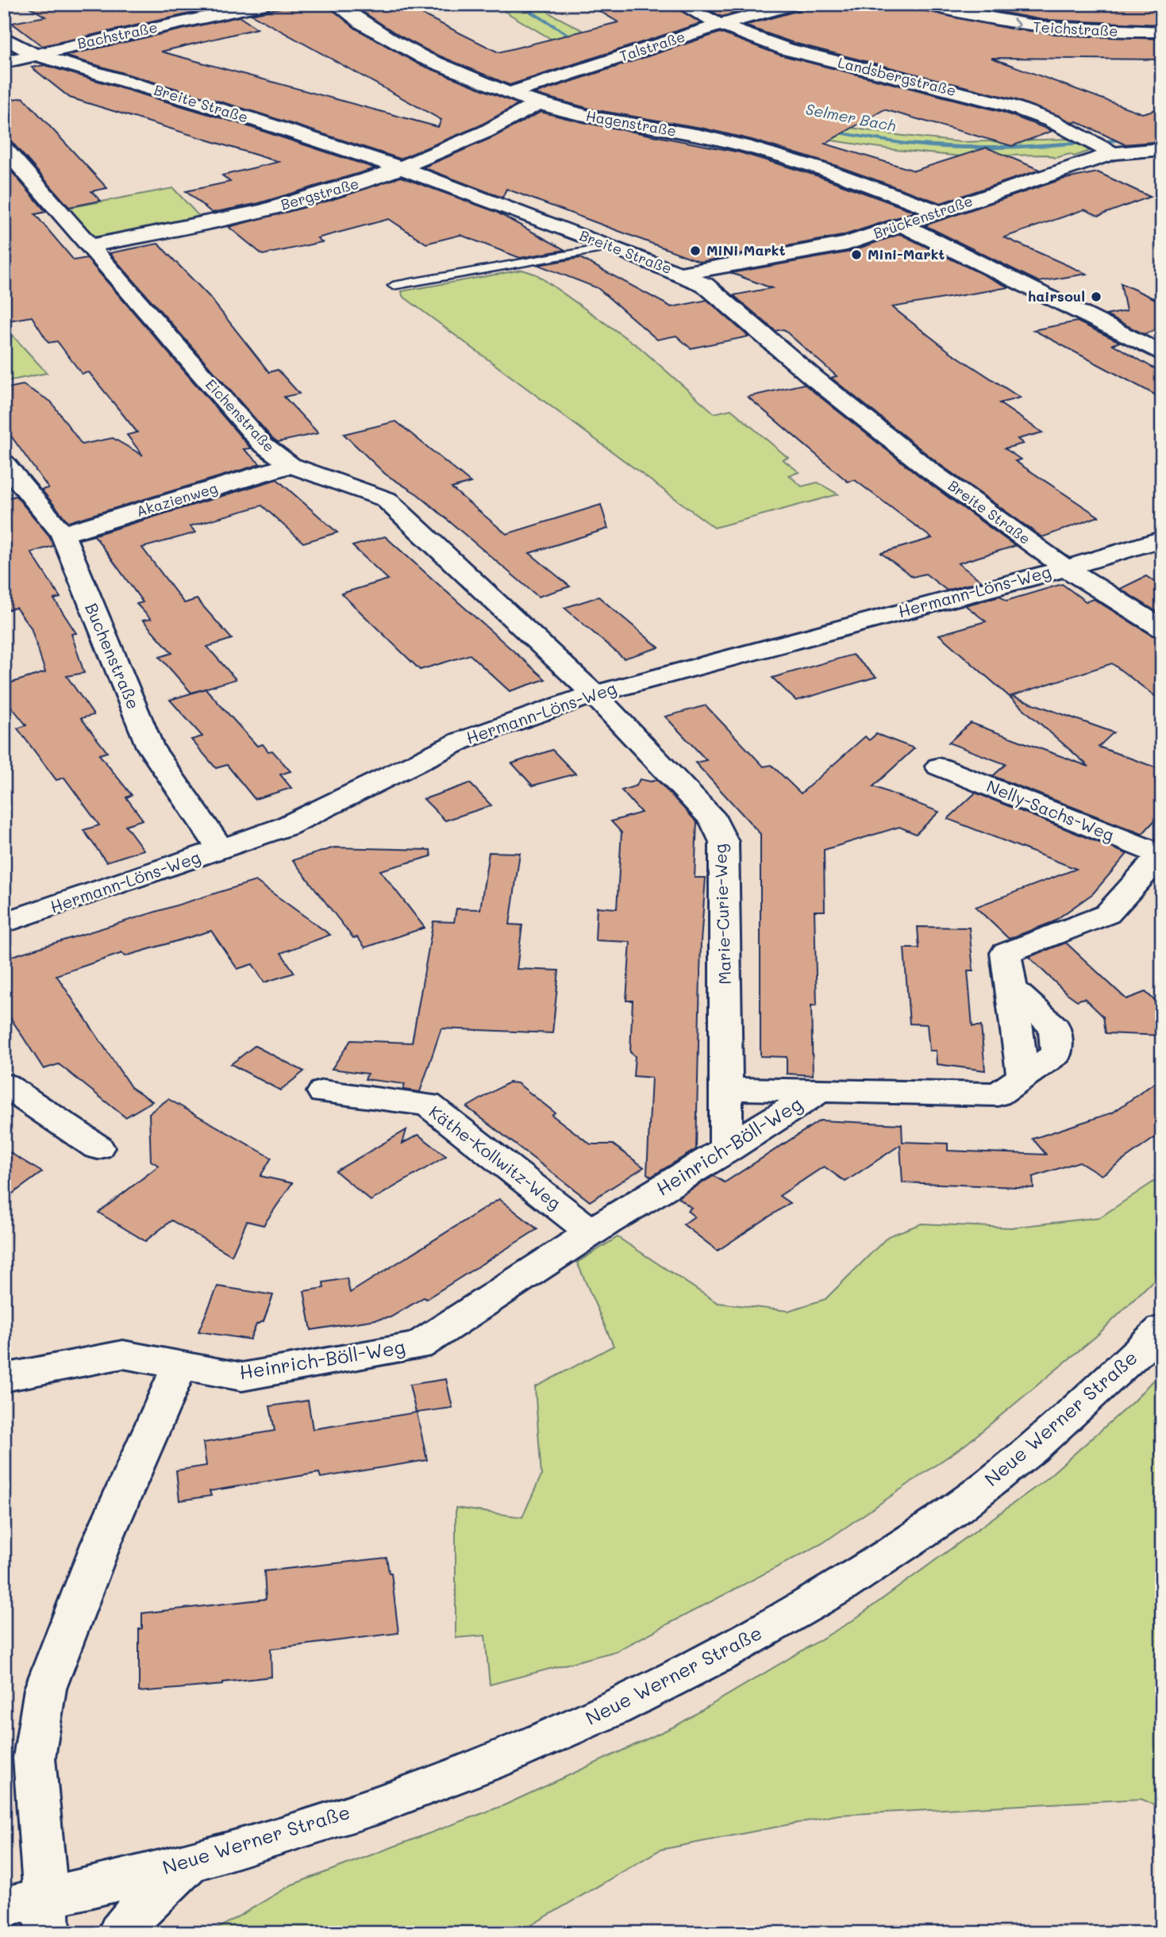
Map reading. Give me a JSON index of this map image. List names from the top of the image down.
{
  "streets": {
    "street": [
      "Teichstraße",
      "Bachstraße",
      "Talstraße",
      "Landsbergstraße",
      "Breite Straße",
      "Hagenstraße",
      "Bergstraße",
      "Brückenstraße",
      "Eichenstraße",
      "Akazienweg",
      "Hermann-Löns-Weg",
      "Buchenstraße",
      "Nelly-Sachs-Weg",
      "Marie-Curie-Weg",
      "Heinrich-Böll-Weg",
      "Käthe-Kollwitz-Weg",
      "Neue Werner Straße"
    ]
  },
  "crossings": [
    ["Bachstraße", "Breite Straße"],
    ["Talstraße", "Landsbergstraße"],
    ["Talstraße", "Hagenstraße"],
    ["Landsbergstraße", "Brückenstraße"],
    ["Breite Straße", "Bergstraße"],
    ["Breite Straße", "Brückenstraße"],
    ["Breite Straße", "Hermann-Löns-Weg"],
    ["Hagenstraße", "Bergstraße"],
    ["Hagenstraße", "Brückenstraße"],
    ["Bergstraße", "Eichenstraße"],
    ["Eichenstraße", "Akazienweg"],
    ["Eichenstraße", "Hermann-Löns-Weg"],
    ["Eichenstraße", "Marie-Curie-Weg"],
    ["Akazienweg", "Buchenstraße"],
    ["Hermann-Löns-Weg", "Buchenstraße"],
    ["Hermann-Löns-Weg", "Marie-Curie-Weg"],
    ["Nelly-Sachs-Weg", "Heinrich-Böll-Weg"],
    ["Marie-Curie-Weg", "Heinrich-Böll-Weg"],
    ["Heinrich-Böll-Weg", "Käthe-Kollwitz-Weg"]
  ],
  "water": ["Selmer Bach"],
  "places": ["MiNi Markt", "Mini-Markt", "hairsoul"]
}
